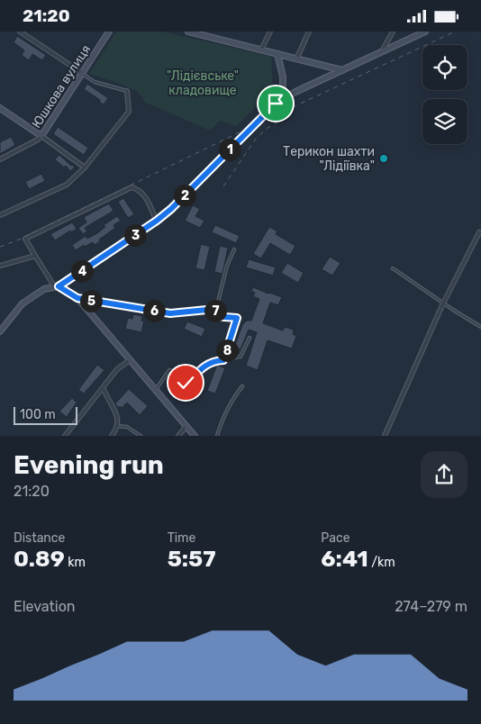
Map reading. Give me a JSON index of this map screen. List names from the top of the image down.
{
  "streets": {
    "main road": ["Юшкова вулиця"]
  },
  "parks": ["\"Лідієвське\" кладовище"],
  "places": ["Терикон шахти \"Лідіївка\""],
  "scale_bar": "100 m",
  "page": {
    "status": "21:20",
    "pins": [
      "1",
      "2",
      "3",
      "4",
      "5",
      "6",
      "7",
      "8"
    ],
    "scale": "100 m",
    "heading": ["Evening run", "21:20"],
    "stats": [
      ["Distance", "0.89 km"],
      ["Time", "5:57"],
      ["Pace", "6:41 /km"]
    ],
    "chart": ["Elevation", "274–279 m"]
  }
}
